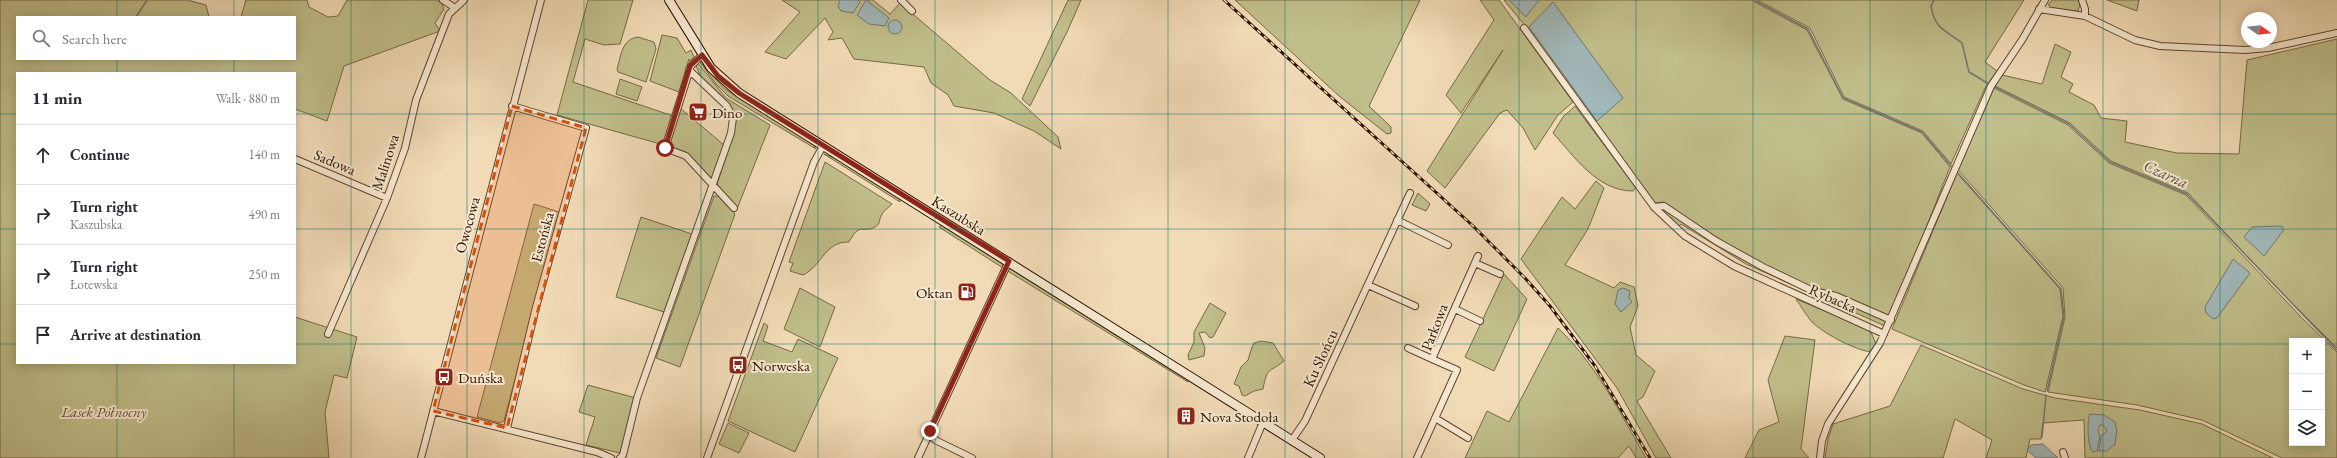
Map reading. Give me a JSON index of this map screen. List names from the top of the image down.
{
  "streets": {
    "main road": ["Kaszubska"],
    "street": [
      "Sadowa",
      "Malinowa",
      "Owocowa",
      "Estońska",
      "Rybacka",
      "Parkowa",
      "Ku Słońcu"
    ]
  },
  "crossings": [
    ["Sadowa", "Malinowa"],
    ["Kaszubska", "Ku Słońcu"],
    ["Owocowa", "Estońska"]
  ],
  "water": ["Czarna"],
  "parks": ["Lasek Północny"],
  "places": {
    "supermarket": ["Dino"],
    "fuel station": ["Oktan"],
    "bus stop": ["Norweska", "Duńska"],
    "building": ["Nova Stodoła"]
  },
  "north": "right",
  "page": {
    "search": "Search here",
    "heading": ["11 min", "Walk · 880 m"],
    "list": [
      ["Continue", "140 m"],
      ["Turn right", "Kaszubska", "490 m"],
      ["Turn right", "Łotewska", "250 m"],
      "Arrive at destination"
    ],
    "map_buttons": ["+", "−"]
  }
}
